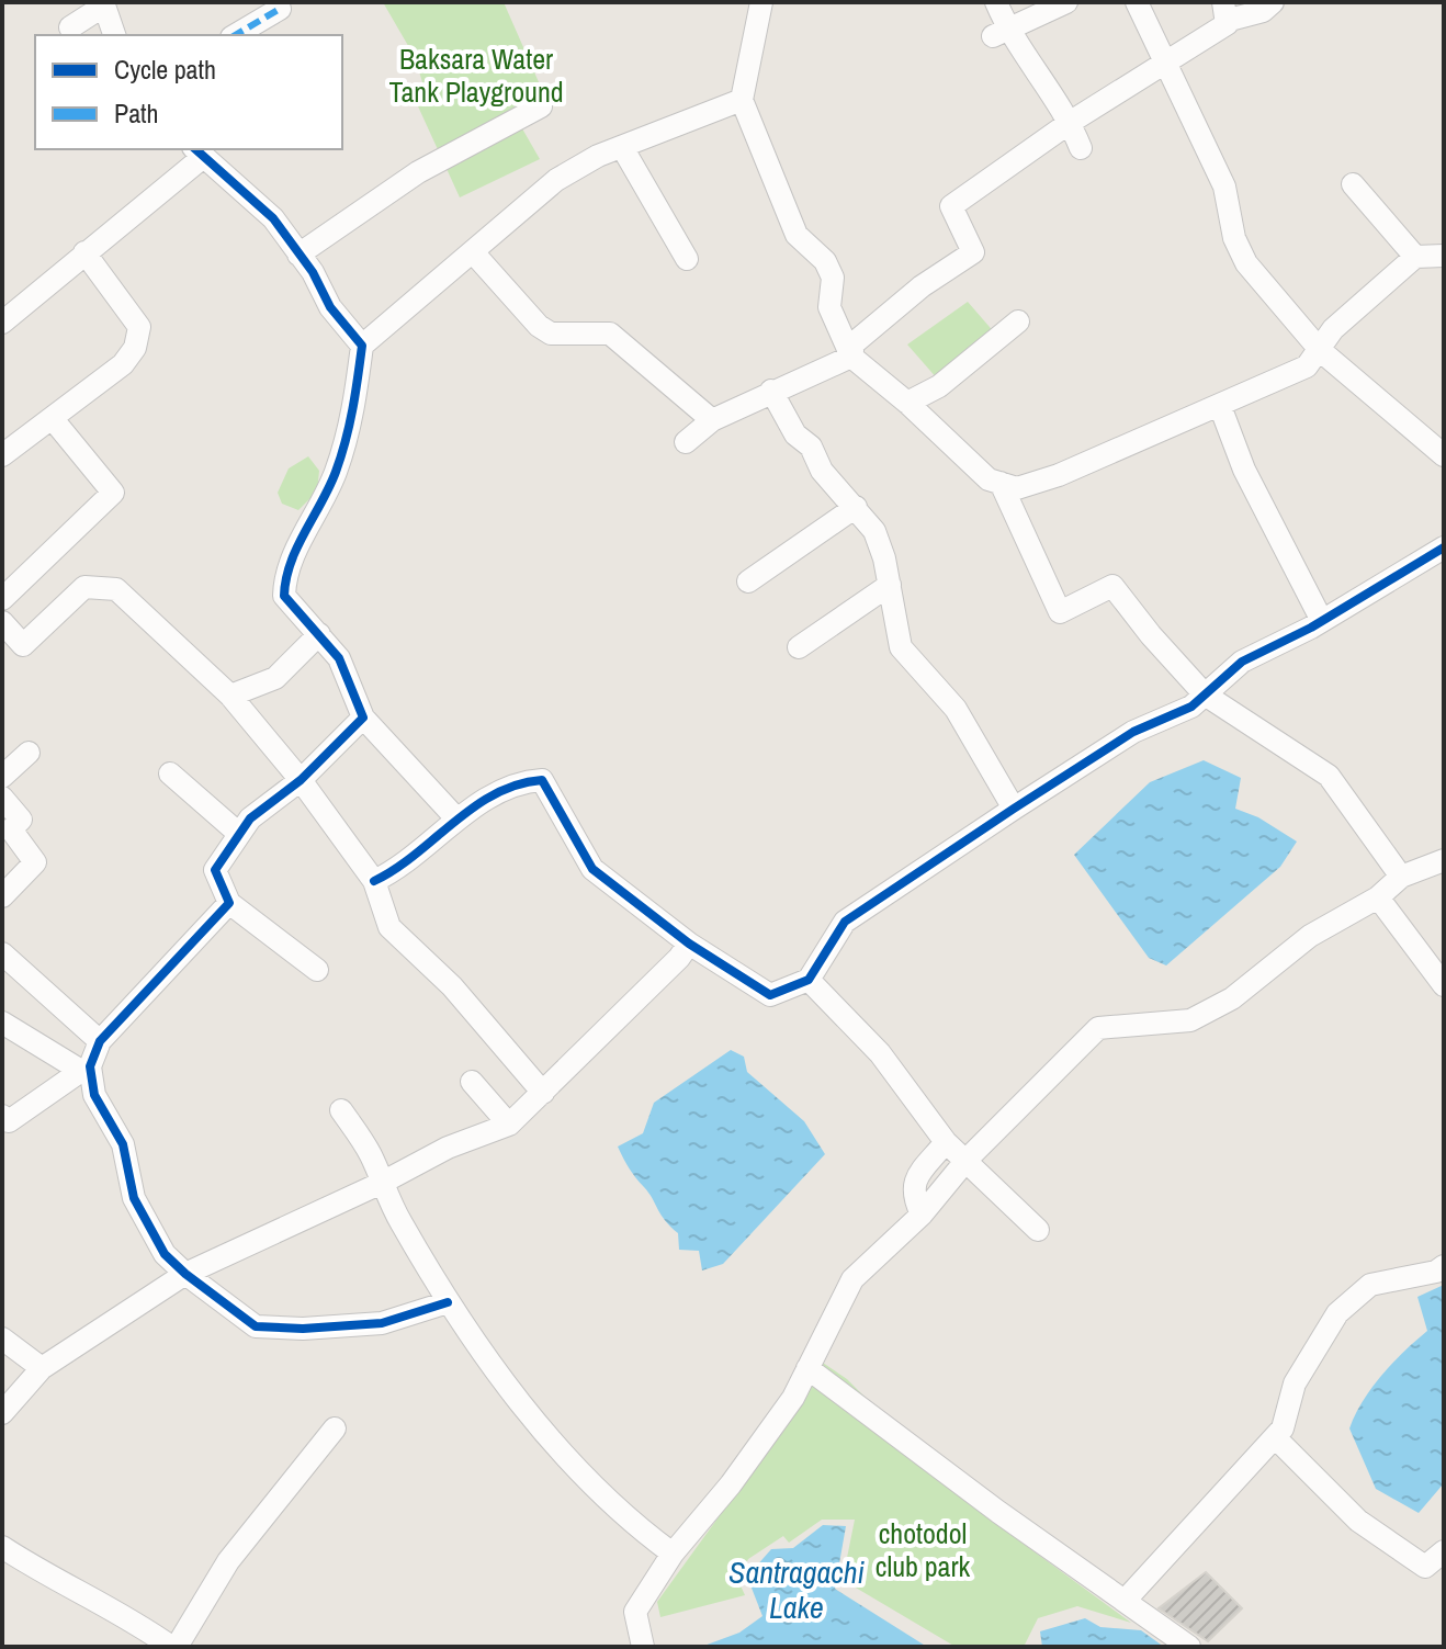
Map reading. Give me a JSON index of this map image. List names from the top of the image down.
{
  "water": ["Santragachi Lake"],
  "parks": ["Baksara Water Tank Playground", "chotodol club park"],
  "legend": ["Cycle path", "Path"]
}
